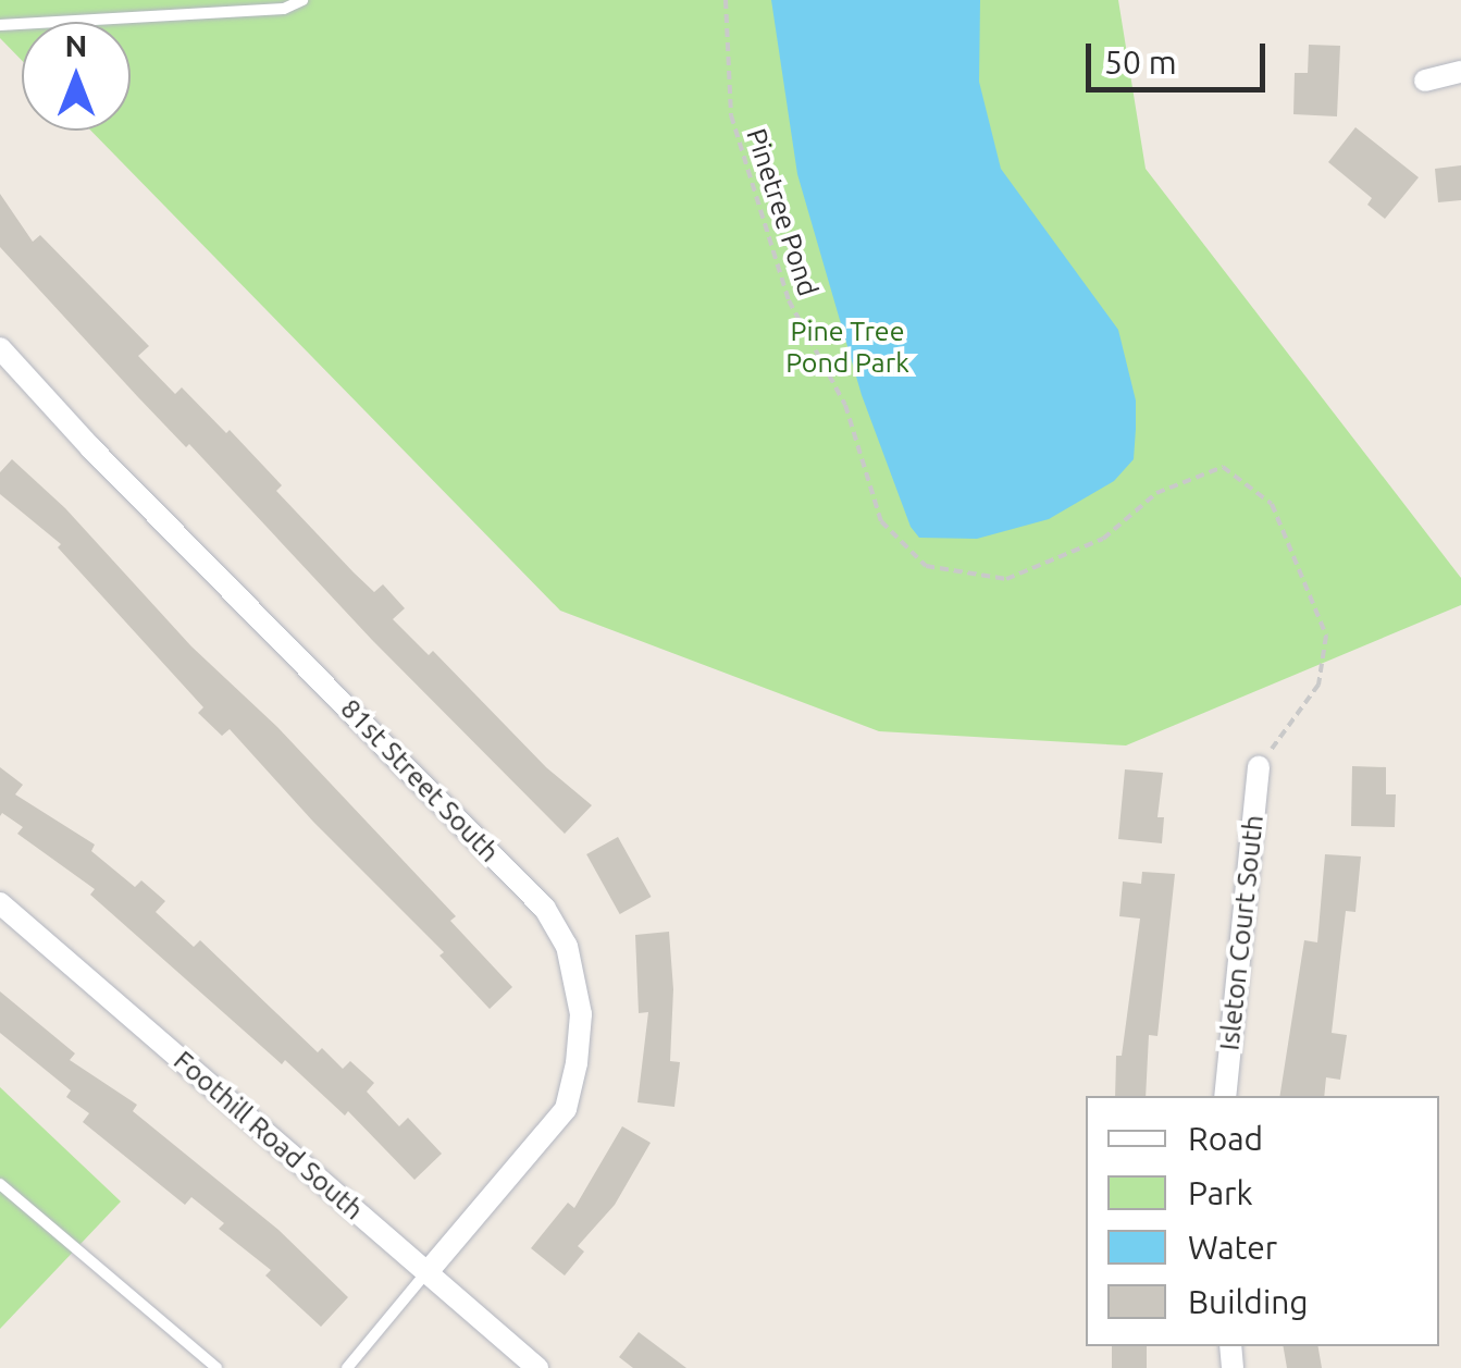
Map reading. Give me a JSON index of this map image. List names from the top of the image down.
{
  "streets": {
    "street": ["81st Street South", "Isleton Court South", "Foothill Road South"],
    "path": ["Pinetree Pond"]
  },
  "crossings": [
    ["Pinetree Pond", "Isleton Court South"],
    ["81st Street South", "Foothill Road South"]
  ],
  "parks": ["Pine Tree Pond Park"],
  "legend": [
    "Road",
    "Park",
    "Water",
    "Building"
  ],
  "scale_bar": "50 m",
  "north": "top"
}
